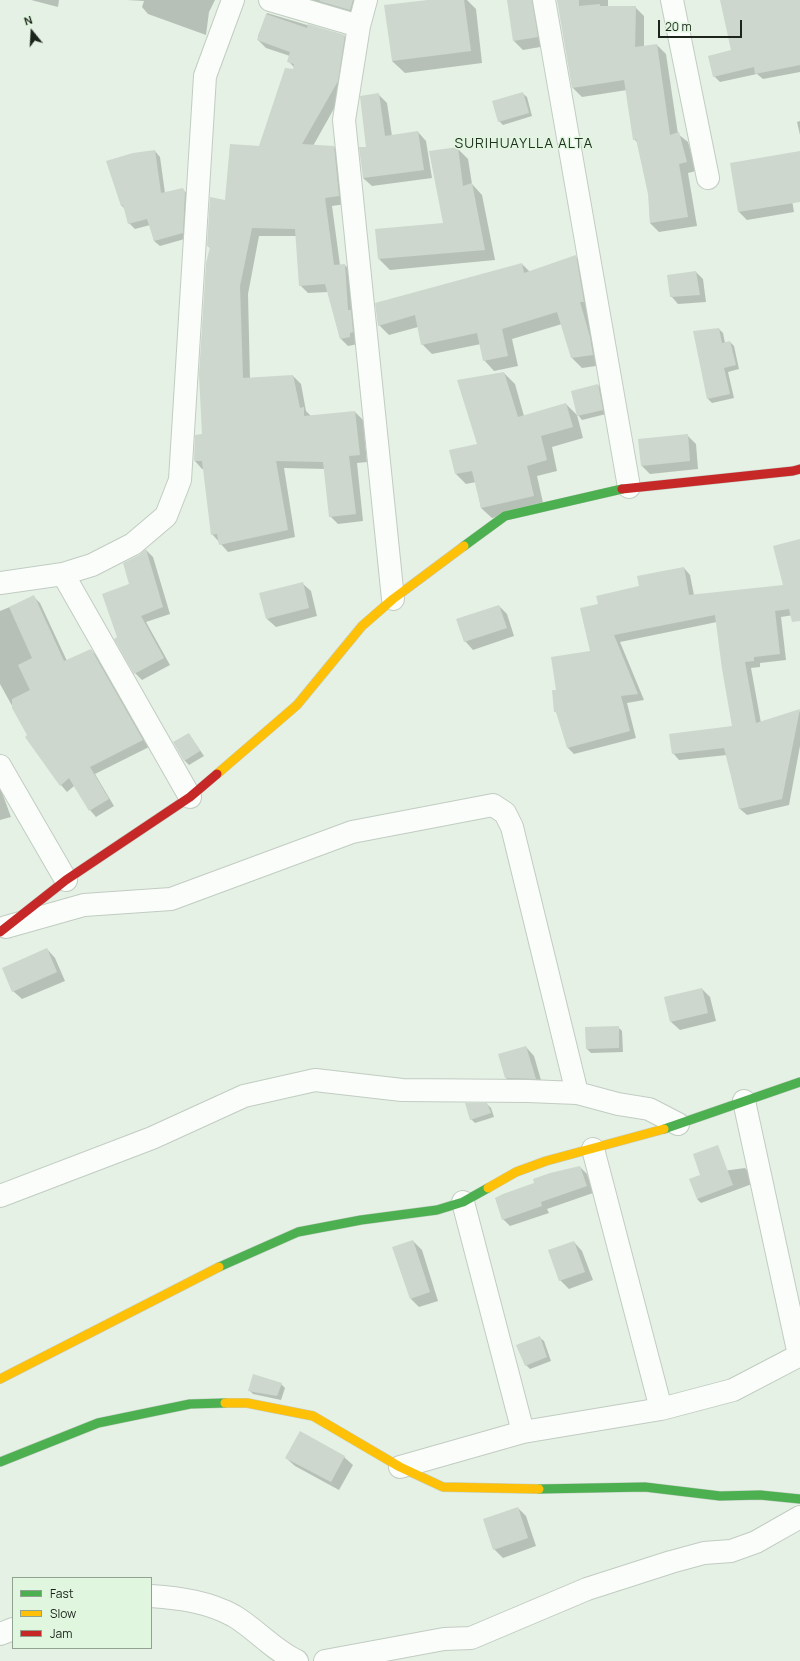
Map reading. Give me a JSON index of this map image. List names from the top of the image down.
{
  "districts": ["SURIHUAYLLA ALTA"],
  "legend": ["Fast", "Slow", "Jam"],
  "scale_bar": "20 m",
  "north": "top"
}
